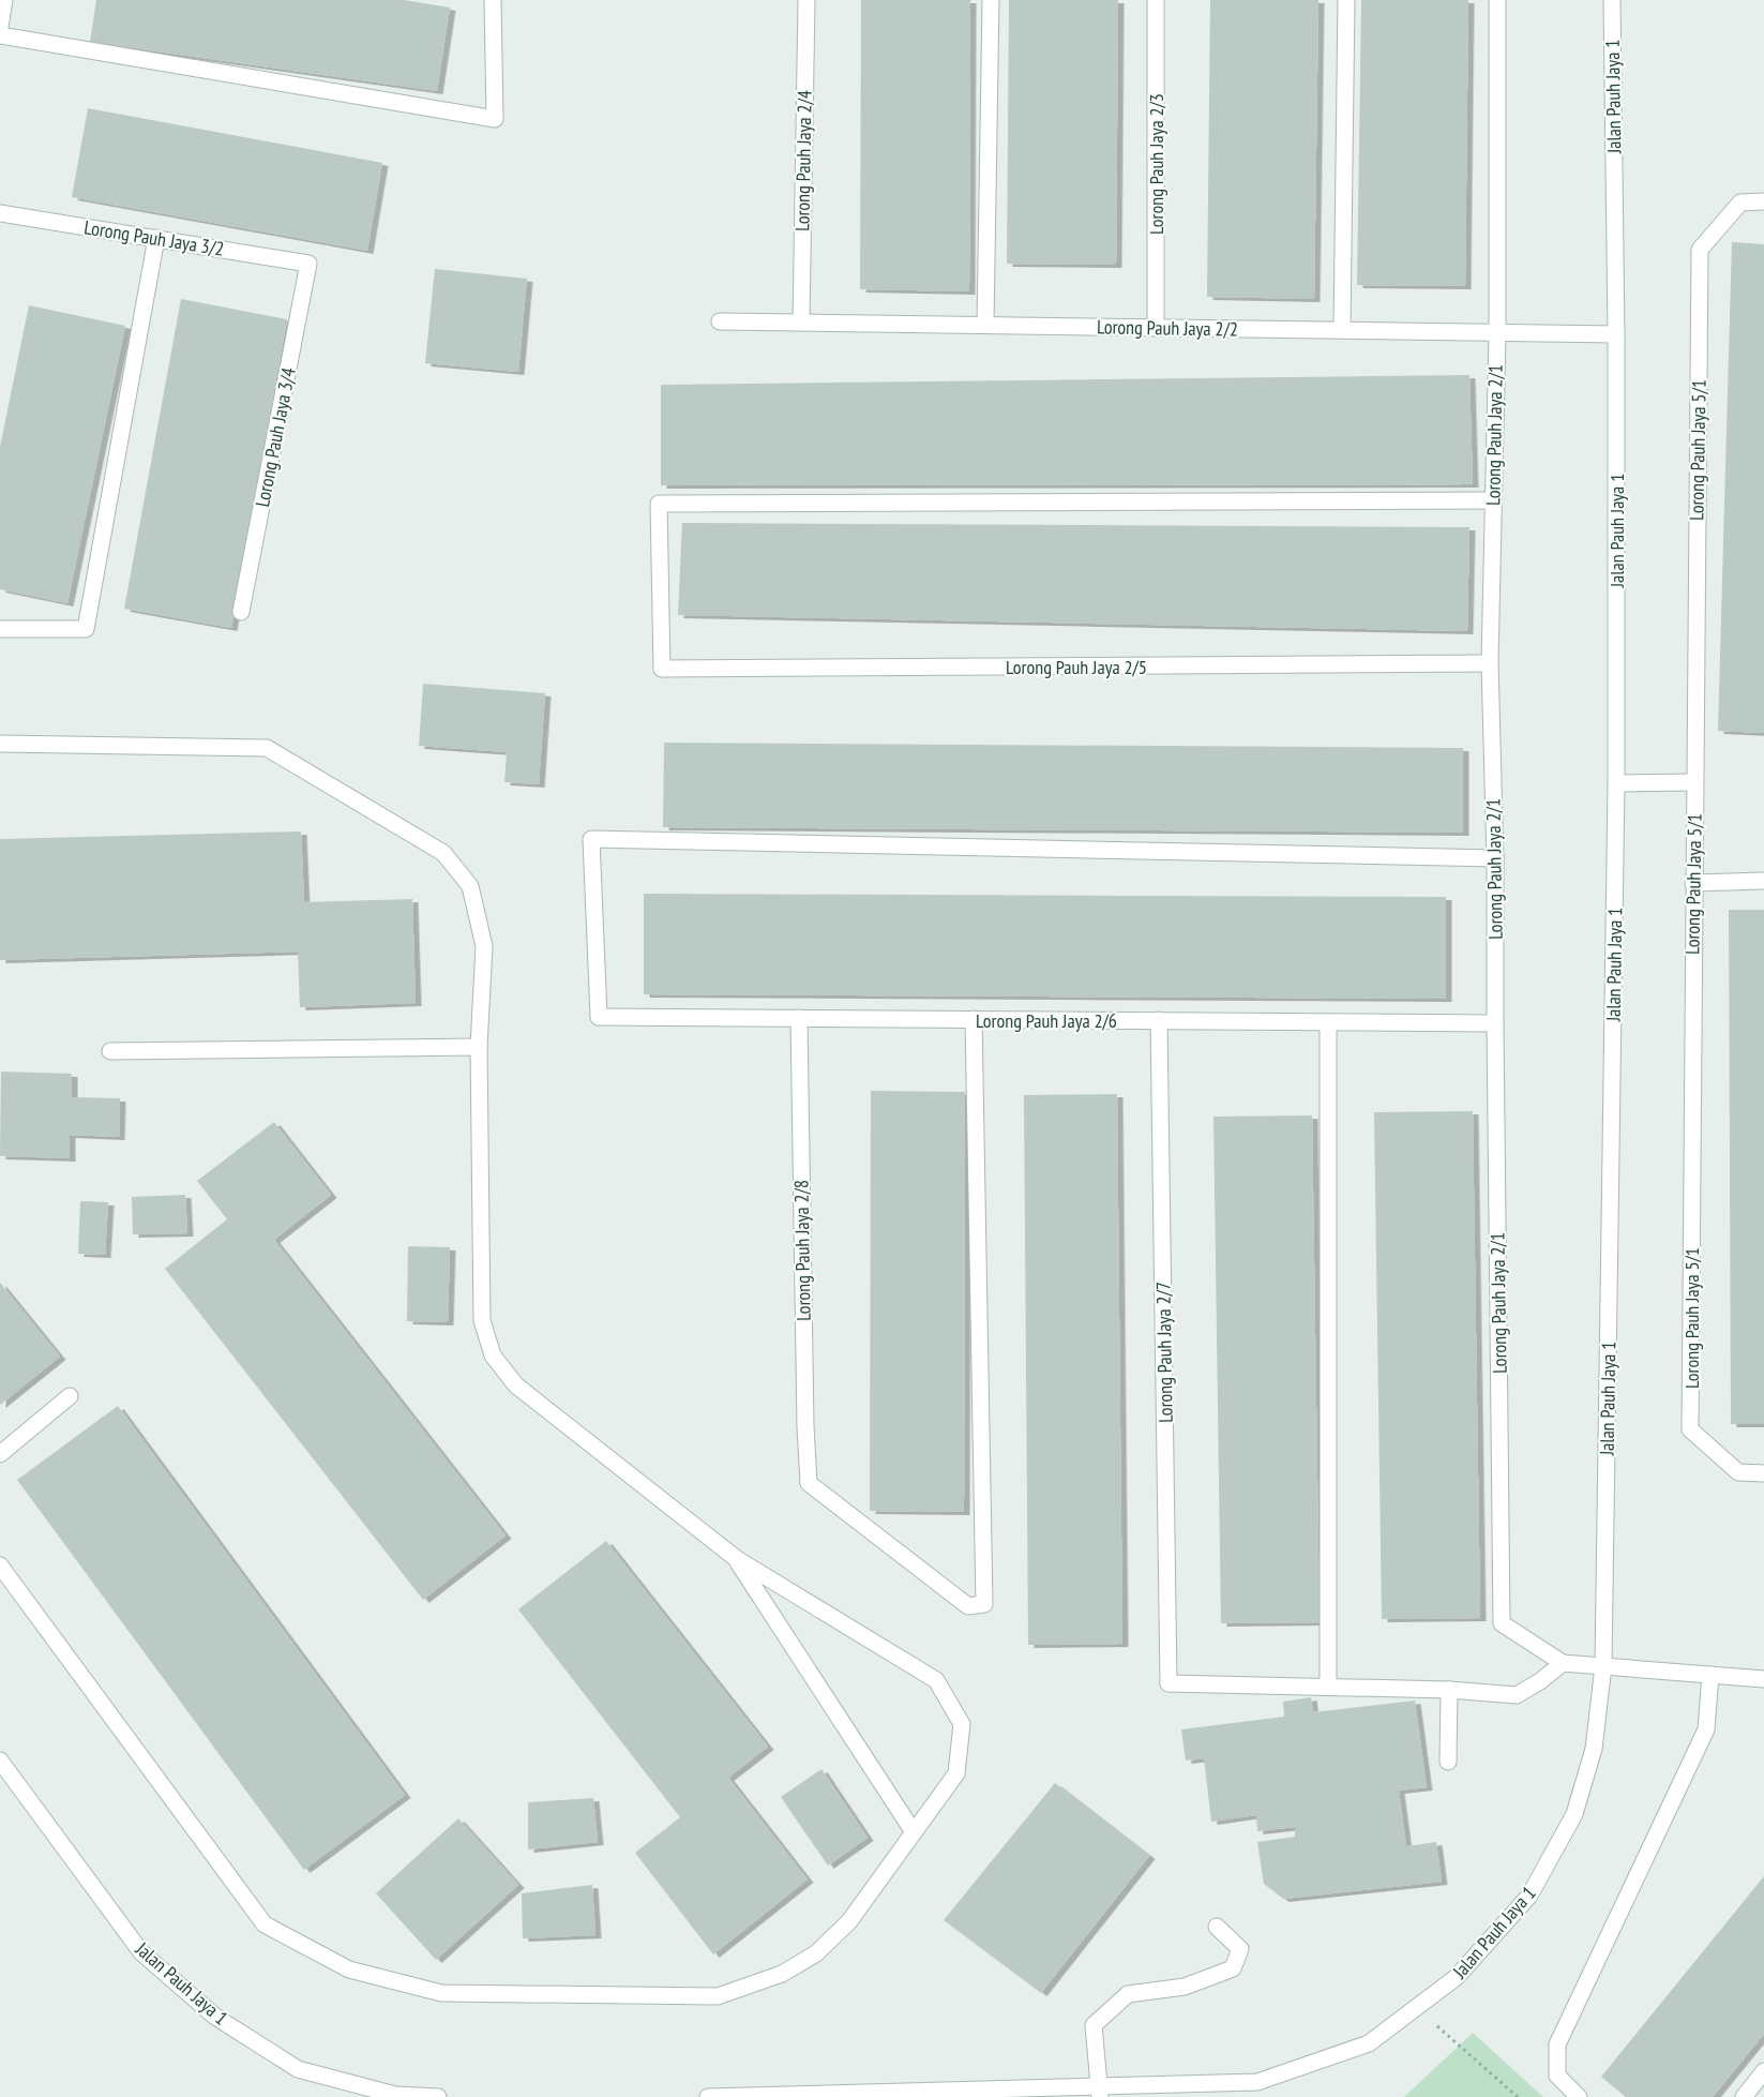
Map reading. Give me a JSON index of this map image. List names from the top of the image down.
{
  "streets": {
    "street": [
      "Jalan Pauh Jaya 1",
      "Lorong Pauh Jaya 2/4",
      "Lorong Pauh Jaya 2/3",
      "Lorong Pauh Jaya 3/2",
      "Lorong Pauh Jaya 2/2",
      "Lorong Pauh Jaya 2/1",
      "Lorong Pauh Jaya 3/4",
      "Lorong Pauh Jaya 5/1",
      "Lorong Pauh Jaya 2/5",
      "Lorong Pauh Jaya 2/6",
      "Lorong Pauh Jaya 2/8",
      "Lorong Pauh Jaya 2/7"
    ]
  },
  "crossings": [
    ["Jalan Pauh Jaya 1", "Lorong Pauh Jaya 2/2"],
    ["Jalan Pauh Jaya 1", "Lorong Pauh Jaya 2/1"],
    ["Lorong Pauh Jaya 2/4", "Lorong Pauh Jaya 2/2"],
    ["Lorong Pauh Jaya 2/3", "Lorong Pauh Jaya 2/2"],
    ["Lorong Pauh Jaya 3/2", "Lorong Pauh Jaya 3/4"],
    ["Lorong Pauh Jaya 2/2", "Lorong Pauh Jaya 2/1"],
    ["Lorong Pauh Jaya 2/1", "Lorong Pauh Jaya 2/5"],
    ["Lorong Pauh Jaya 2/1", "Lorong Pauh Jaya 2/6"],
    ["Lorong Pauh Jaya 2/6", "Lorong Pauh Jaya 2/8"],
    ["Lorong Pauh Jaya 2/6", "Lorong Pauh Jaya 2/7"]
  ]
}
